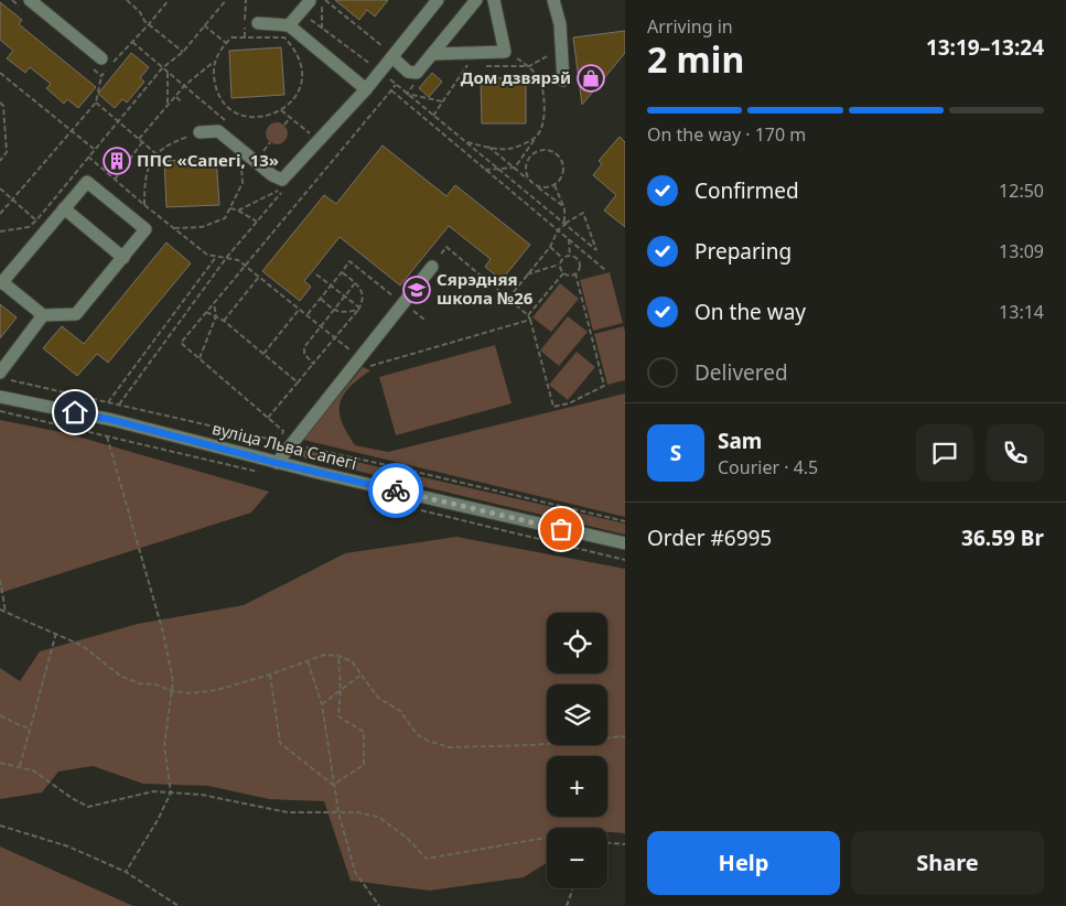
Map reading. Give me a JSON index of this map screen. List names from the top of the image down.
{
  "streets": {
    "street": ["вуліца Льва Сапегі"]
  },
  "places": {
    "shop": ["Дом дзвярэй"],
    "building": ["ППС «Сапегі, 13»"],
    "school or university": ["Сярэдняя школа №26"]
  },
  "page": {
    "heading": ["2 min", "Arriving in", "13:19–13:24"],
    "panel": [
      "Sam",
      "Courier · 4.5",
      "Order #6995",
      "36.59 Br"
    ],
    "bar": "On the way · 170 m",
    "list": [
      ["Confirmed", "12:50"],
      ["Preparing", "13:09"],
      ["On the way", "13:14"],
      "Delivered"
    ],
    "round": "S",
    "map_buttons": ["+", "−"],
    "buttons": ["Help", "Share"]
  }
}
